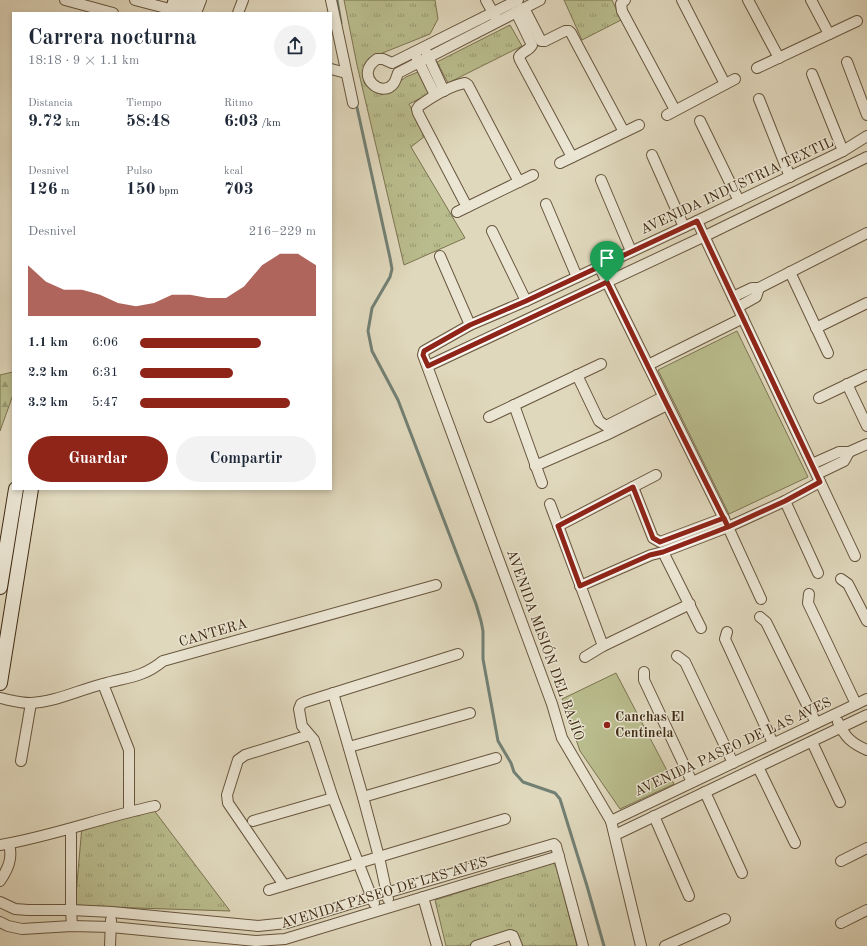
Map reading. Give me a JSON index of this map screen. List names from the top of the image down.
{
  "streets": {
    "street": [
      "AVENIDA INDUSTRIA TEXTIL",
      "CANTERA",
      "AVENIDA MISIÓN DEL BAJÍO",
      "AVENIDA PASEO DE LAS AVES"
    ]
  },
  "crossings": [
    ["AVENIDA INDUSTRIA TEXTIL", "AVENIDA MISIÓN DEL BAJÍO"],
    ["AVENIDA MISIÓN DEL BAJÍO", "AVENIDA PASEO DE LAS AVES"]
  ],
  "places": ["Canchas El Centinela"],
  "page": {
    "heading": ["Carrera nocturna", "18:18 · 9 × 1.1 km"],
    "stats": [
      ["Distancia", "9.72 km"],
      ["Tiempo", "58:48"],
      ["Ritmo", "6:03 /km"],
      ["Desnivel", "126 m"],
      ["Pulso", "150 bpm"],
      ["kcal", "703"]
    ],
    "chart": ["Desnivel", "216–229 m"],
    "list": [
      {
        "name": "1.1 km",
        "note": "6:06"
      },
      {
        "name": "2.2 km",
        "note": "6:31"
      },
      {
        "name": "3.2 km",
        "note": "5:47"
      }
    ],
    "buttons": ["Guardar", "Compartir"]
  }
}
